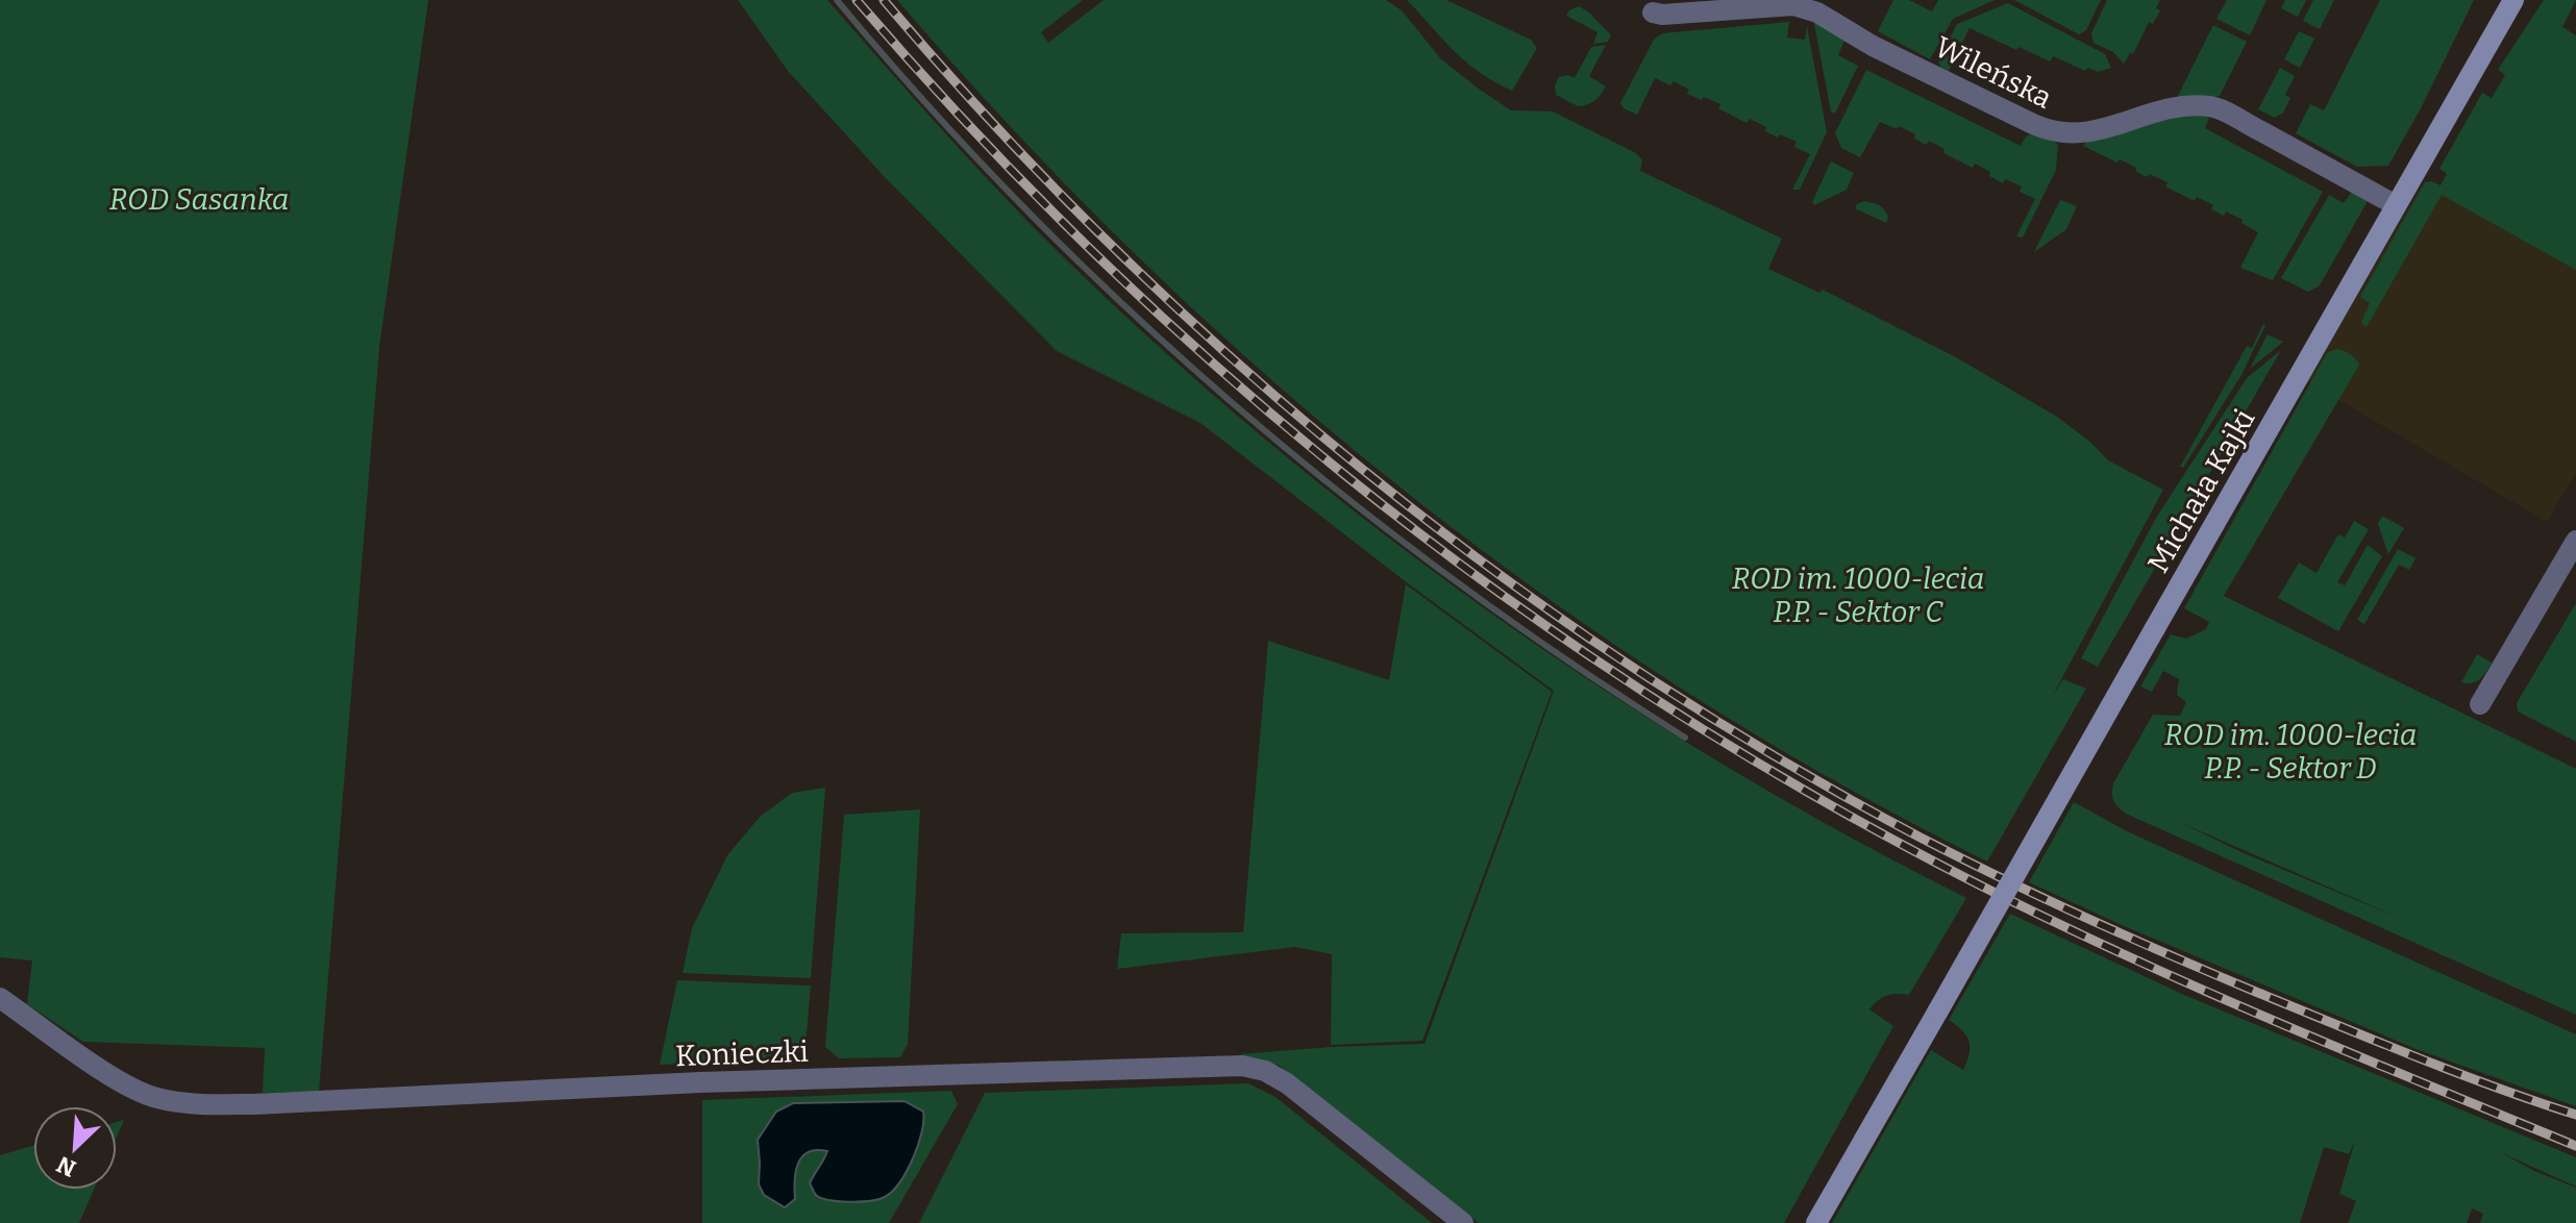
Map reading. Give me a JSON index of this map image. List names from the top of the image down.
{
  "streets": {
    "street": ["Wileńska", "Michała Kajki", "Konieczki"]
  },
  "crossings": [
    ["Wileńska", "Michała Kajki"]
  ],
  "parks": ["ROD Sasanka", "ROD im. 1000-lecia P.P. - Sektor C", "ROD im. 1000-lecia P.P. - Sektor D"],
  "north": "bottom left"
}
